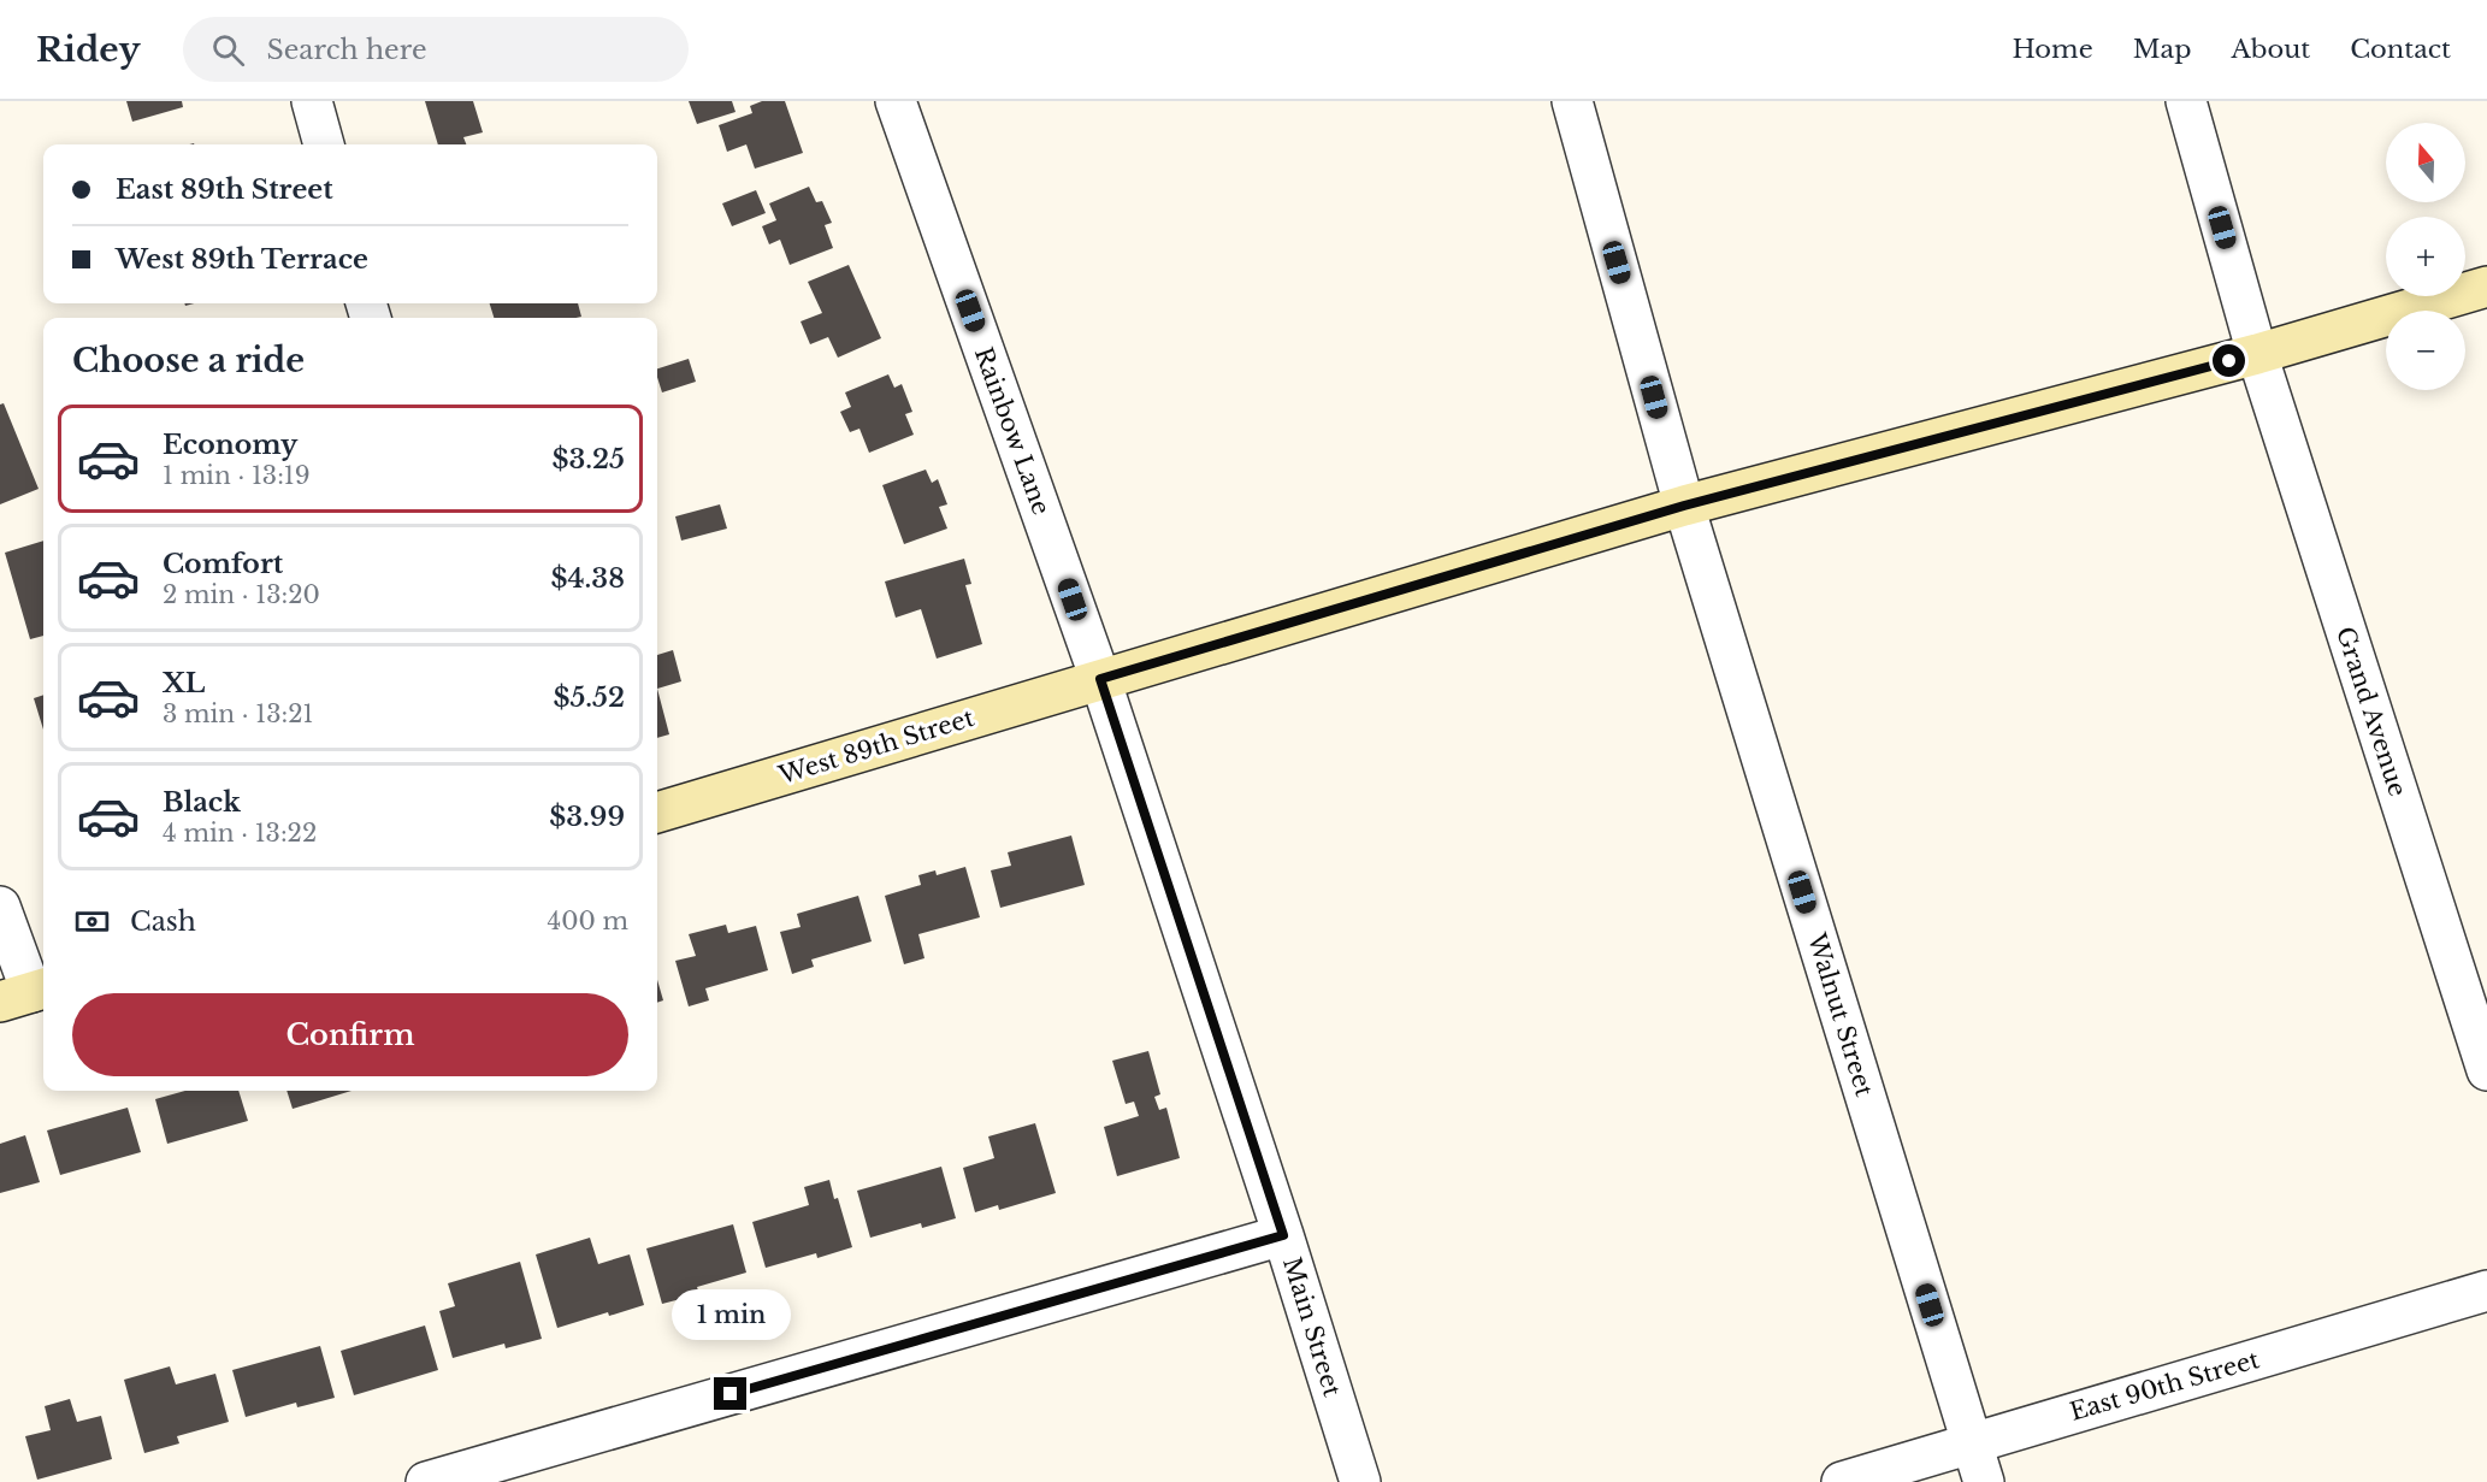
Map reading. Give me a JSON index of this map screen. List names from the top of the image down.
{
  "streets": {
    "street": [
      "Rainbow Lane",
      "Grand Avenue",
      "West 89th Street",
      "Walnut Street",
      "Main Street",
      "East 90th Street"
    ]
  },
  "crossings": [
    ["Rainbow Lane", "West 89th Street"],
    ["Rainbow Lane", "Main Street"],
    ["Grand Avenue", "West 89th Street"],
    ["West 89th Street", "Walnut Street"],
    ["West 89th Street", "Main Street"],
    ["Walnut Street", "East 90th Street"]
  ],
  "north": "top",
  "page": {
    "header": "Ridey",
    "search": "Search here",
    "nav": [
      "Home",
      "Map",
      "About",
      "Contact"
    ],
    "map_buttons": ["+", "−"],
    "banner": ["East 89th Street", "West 89th Terrace"],
    "heading": "Choose a ride",
    "list": [
      {
        "name": "Economy",
        "note": "1 min · 13:19",
        "value": "$3.25"
      },
      {
        "name": "Comfort",
        "note": "2 min · 13:20",
        "value": "$4.38"
      },
      {
        "name": "XL",
        "note": "3 min · 13:21",
        "value": "$5.52"
      },
      {
        "name": "Black",
        "note": "4 min · 13:22",
        "value": "$3.99"
      }
    ],
    "pay": ["Cash", "400 m"],
    "buttons": "Confirm",
    "bubble": "1 min"
  }
}
